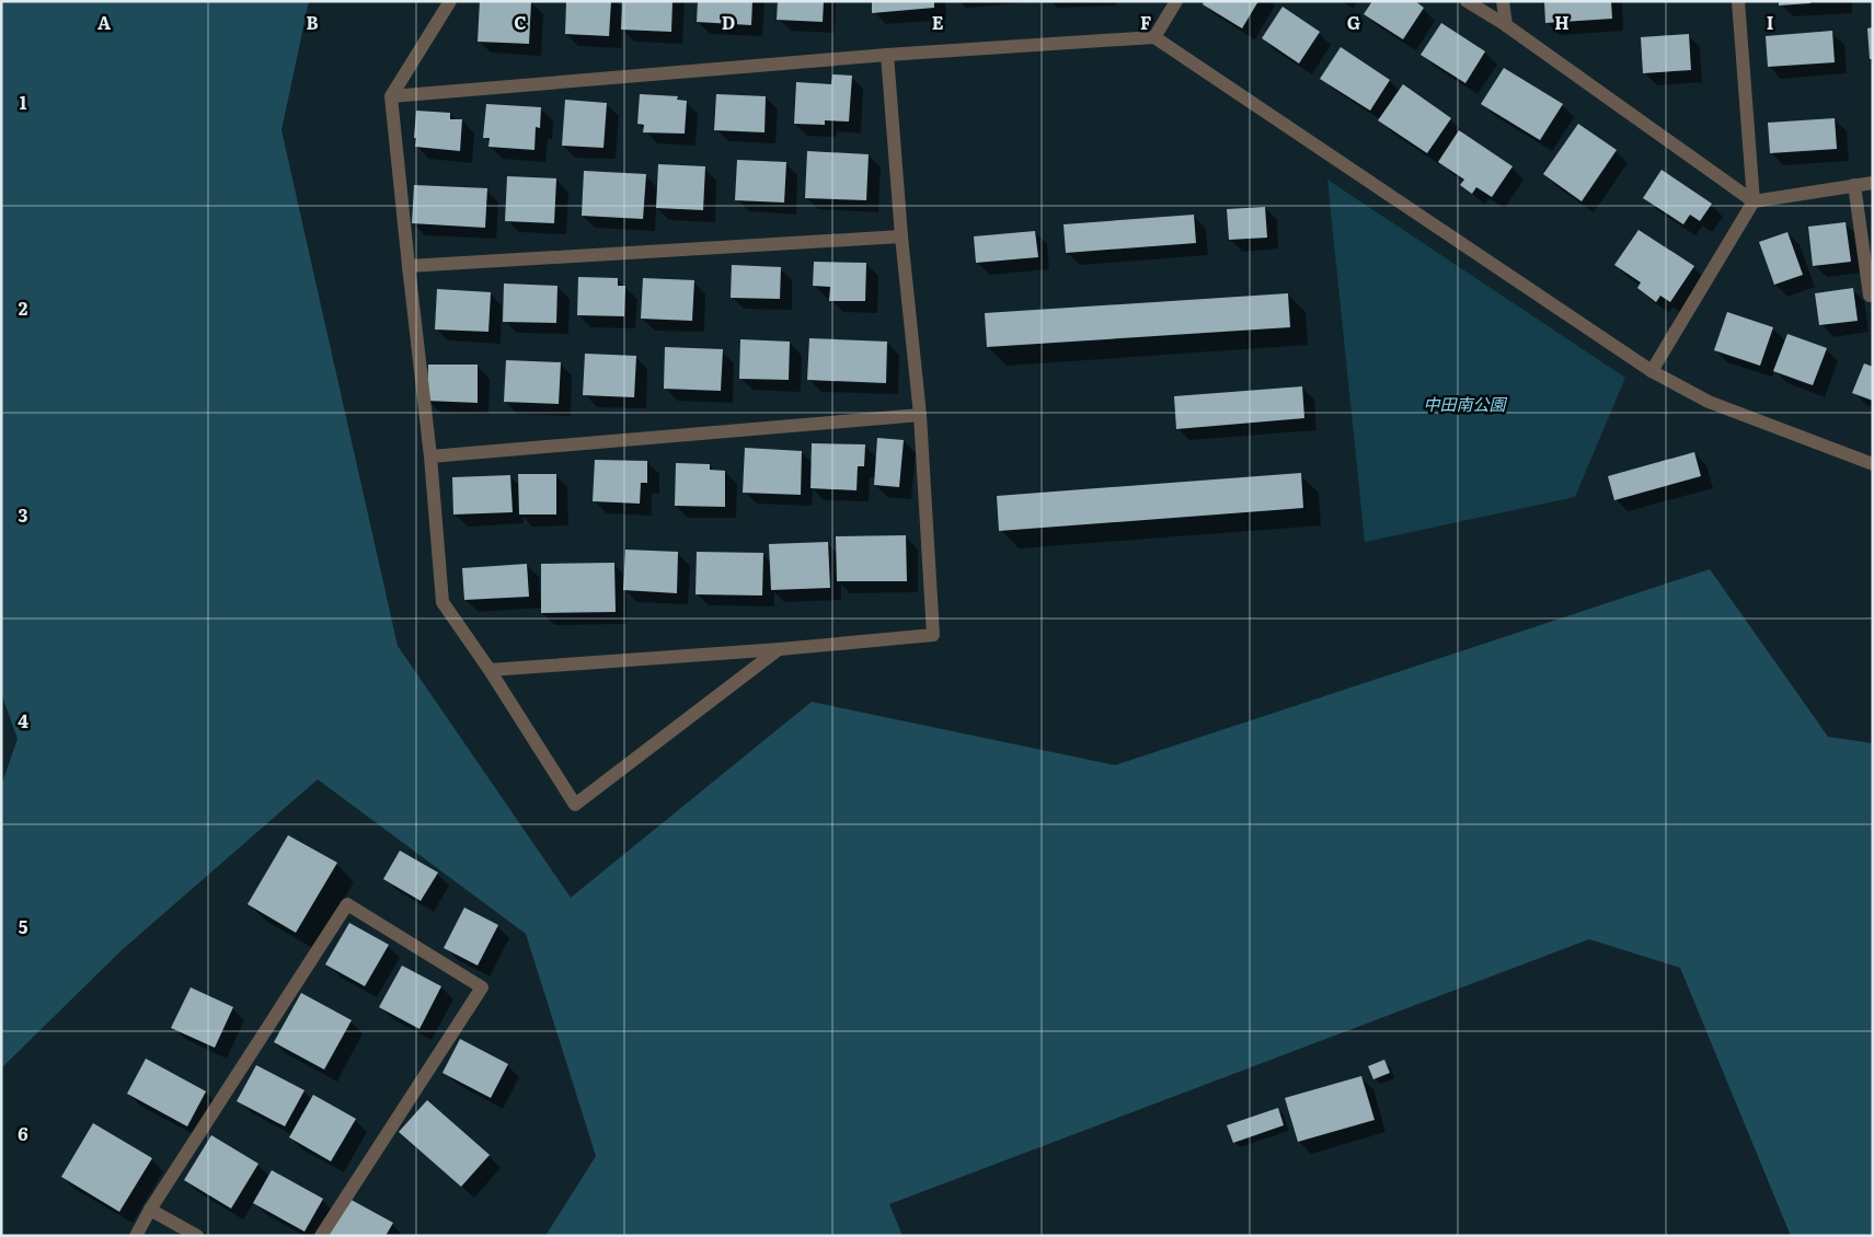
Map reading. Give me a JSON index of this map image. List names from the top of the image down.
{
  "parks": ["中田南公園"],
  "grid": {
    "columns": [
      "A",
      "B",
      "C",
      "D",
      "E",
      "F",
      "G",
      "H",
      "I"
    ],
    "rows": [
      "1",
      "2",
      "3",
      "4",
      "5",
      "6"
    ]
  }
}
